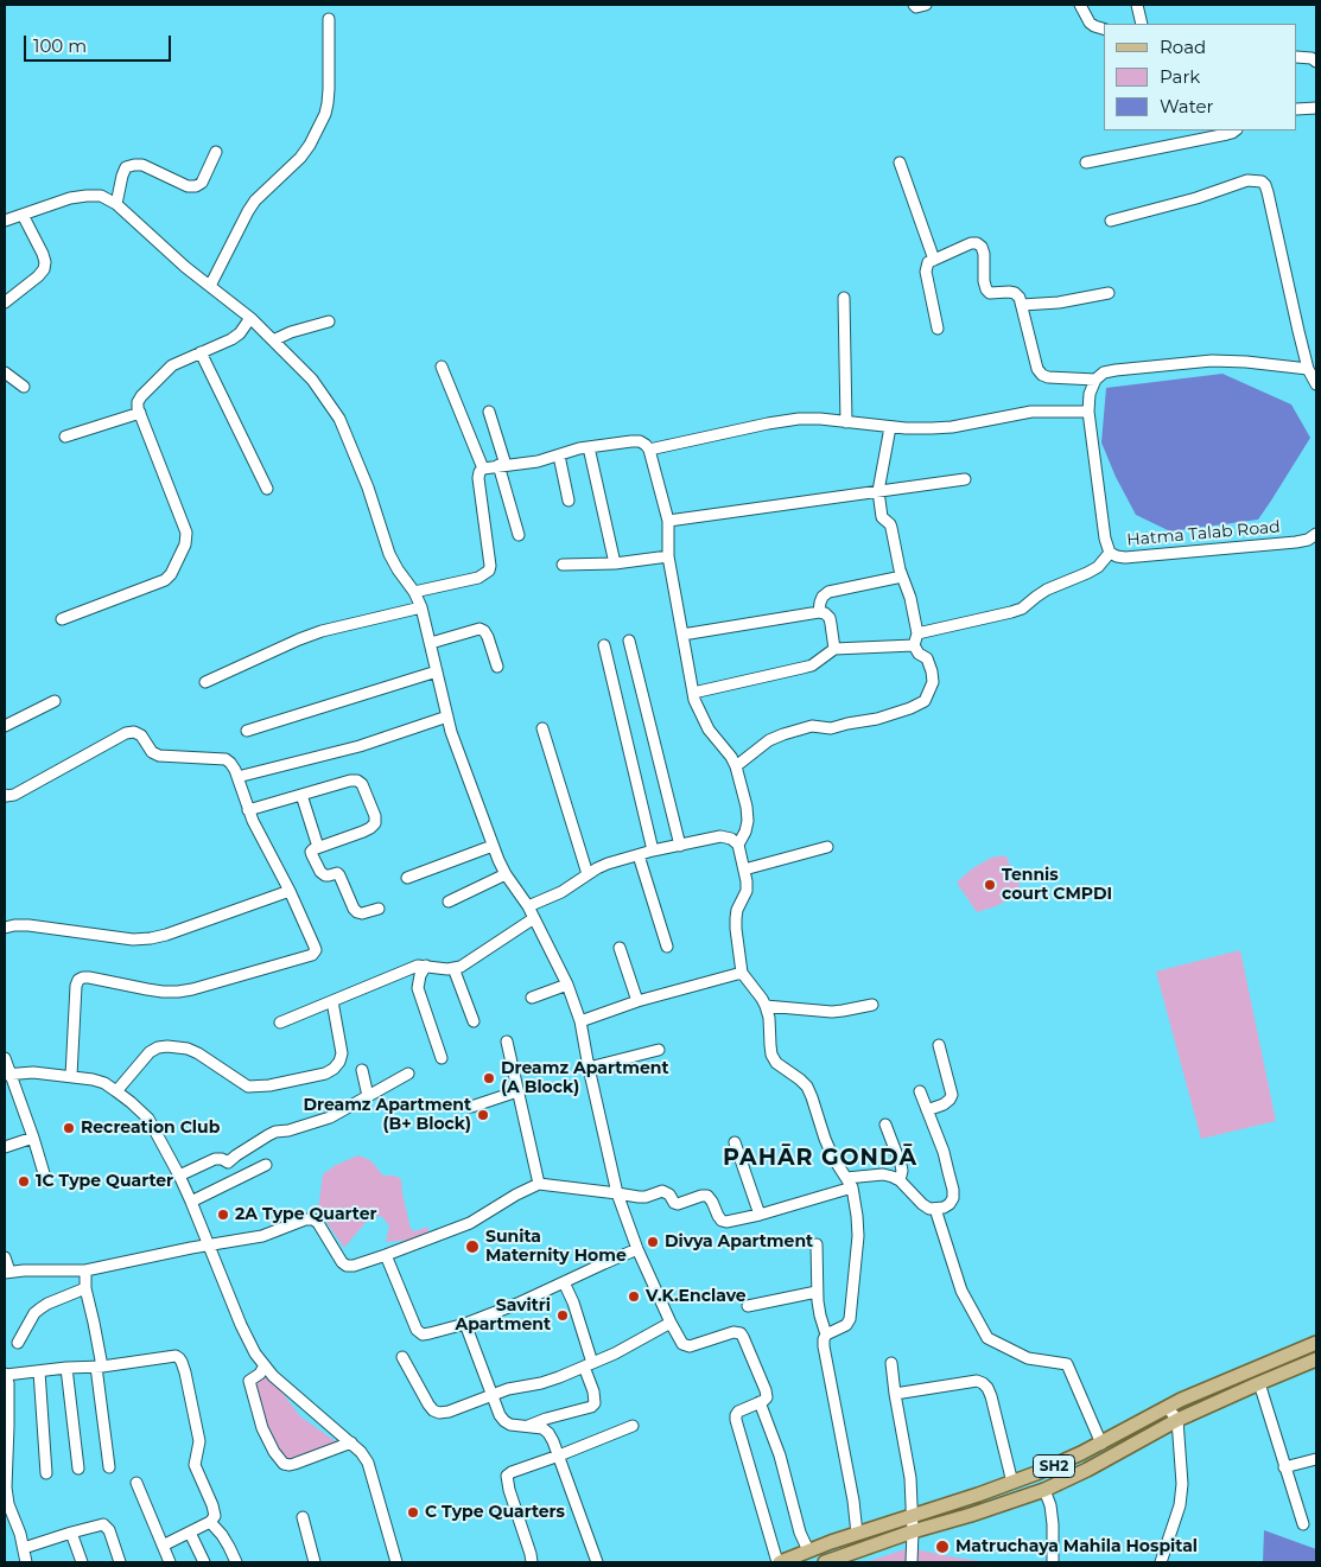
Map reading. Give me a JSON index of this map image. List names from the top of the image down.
{
  "streets": {
    "main road": ["SH2"],
    "street": ["Hatma Talab Road"]
  },
  "districts": ["PAHĀR GONDĀ"],
  "places": [
    "Tennis court CMPDI",
    "Dreamz Apartment (A Block)",
    "Dreamz Apartment (B+ Block)",
    "Recreation Club",
    "1C Type Quarter",
    "2A Type Quarter",
    "Divya Apartment",
    "Sunita Maternity Home",
    "V.K.Enclave",
    "Savitri Apartment",
    "C Type Quarters",
    "Matruchaya Mahila Hospital"
  ],
  "legend": ["Road", "Park", "Water"],
  "scale_bar": "100 m"
}
